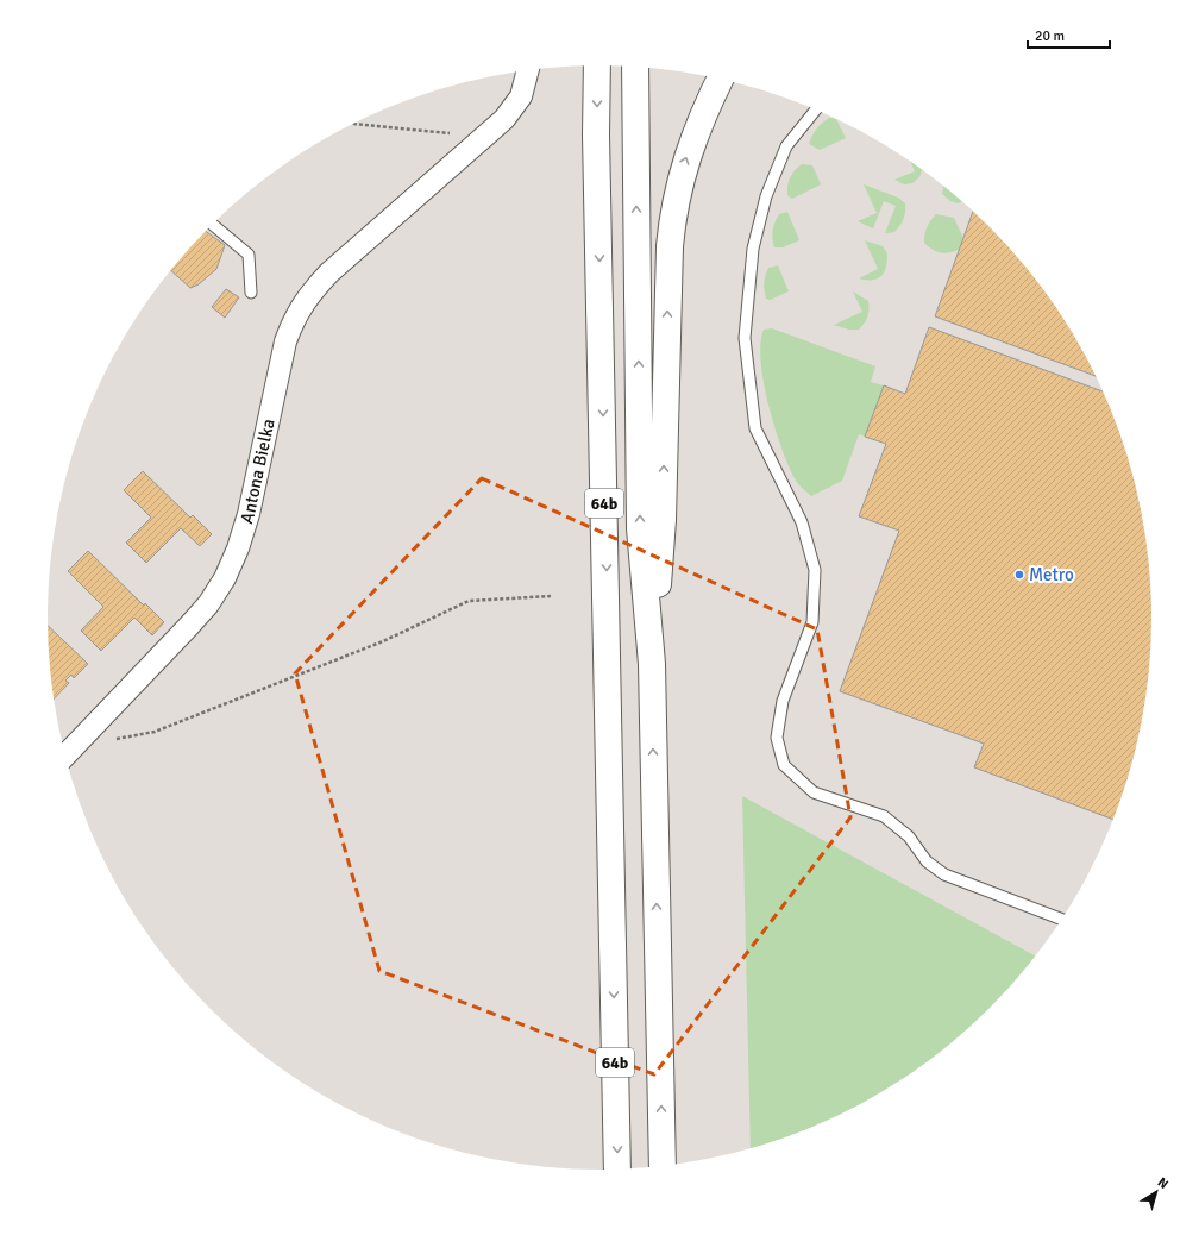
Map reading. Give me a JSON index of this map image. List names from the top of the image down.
{
  "streets": {
    "main road": ["64b"],
    "street": ["Antona Bielka"]
  },
  "places": ["Metro"],
  "scale_bar": "20 m",
  "north": "top right"
}
